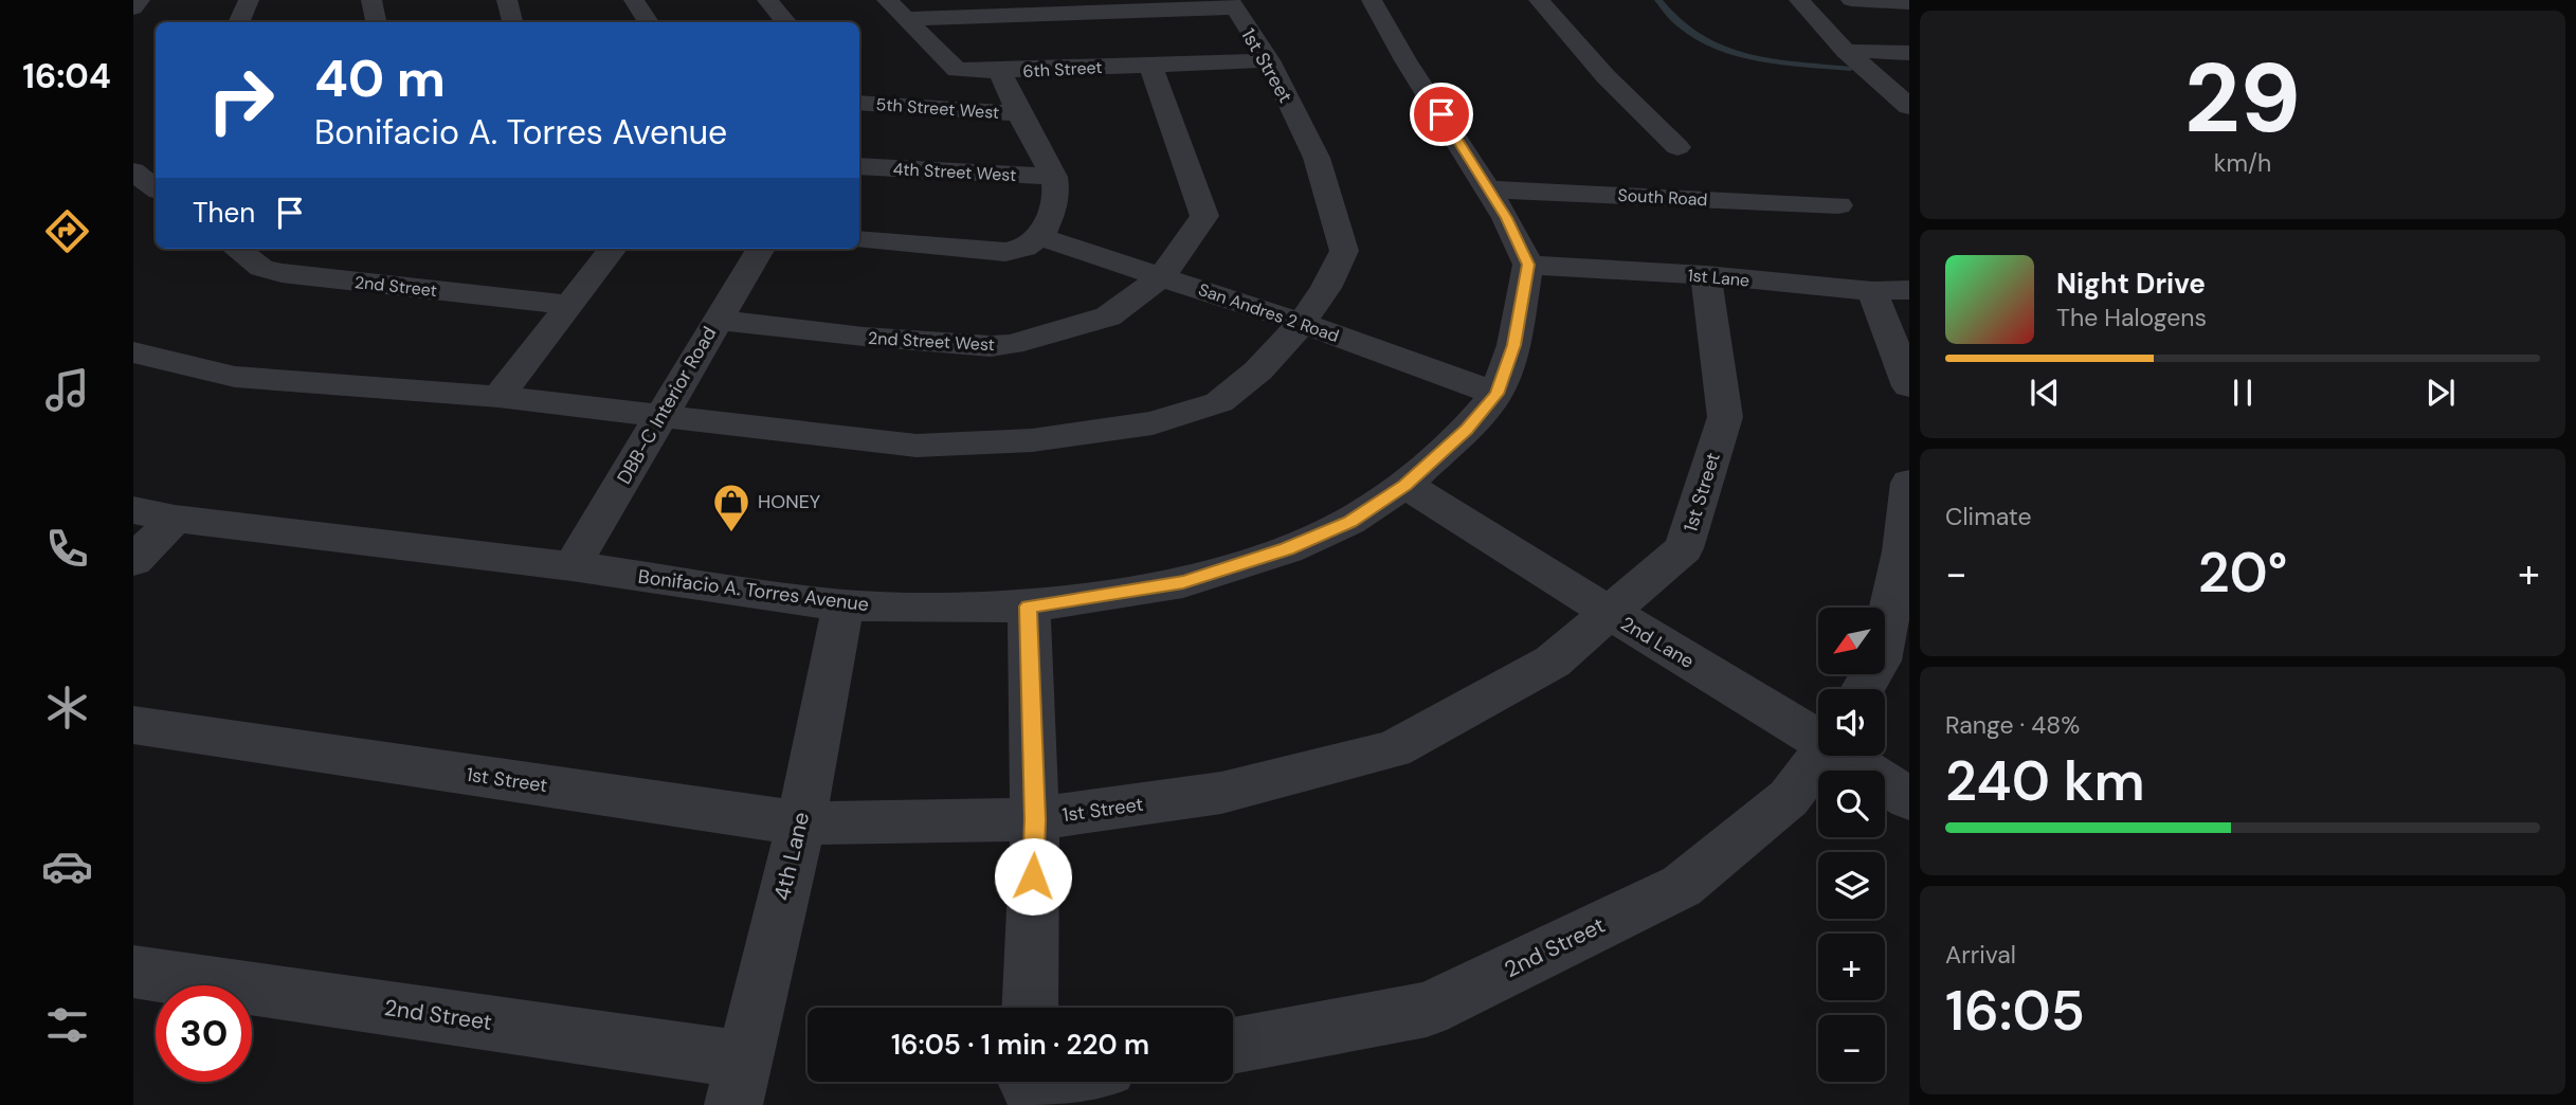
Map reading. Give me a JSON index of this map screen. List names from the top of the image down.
{
  "streets": {
    "street": [
      "1st Street",
      "6th Street",
      "5th Street West",
      "4th Street West",
      "South Road",
      "1st Lane",
      "2nd Street",
      "San Andres 2 Road",
      "2nd Street West",
      "DBB-C Interior Road",
      "Bonifacio A. Torres Avenue",
      "2nd Lane",
      "4th Lane"
    ]
  },
  "crossings": [
    ["1st Street", "6th Street"],
    ["1st Street", "1st Lane"],
    ["1st Street", "San Andres 2 Road"],
    ["1st Street", "DBB-C Interior Road"],
    ["1st Street", "2nd Lane"],
    ["1st Street", "4th Lane"],
    ["6th Street", "2nd Street West"],
    ["1st Lane", "Bonifacio A. Torres Avenue"],
    ["2nd Street", "4th Lane"],
    ["San Andres 2 Road", "2nd Street West"],
    ["San Andres 2 Road", "Bonifacio A. Torres Avenue"],
    ["2nd Street West", "DBB-C Interior Road"],
    ["DBB-C Interior Road", "Bonifacio A. Torres Avenue"],
    ["Bonifacio A. Torres Avenue", "2nd Lane"],
    ["Bonifacio A. Torres Avenue", "4th Lane"]
  ],
  "places": {
    "shop": ["HONEY"]
  },
  "north": "bottom left",
  "page": {
    "tabs": "16:04",
    "tile": [
      ["29", "km/h"],
      "Climate",
      ["Range · 48%", "240 km"],
      ["Arrival", "16:05"]
    ],
    "turn": ["40 m", "Bonifacio A. Torres Avenue"],
    "then": "Then",
    "song": ["Night Drive", "The Halogens"],
    "heat": ["−", "20°", "+"],
    "map_buttons": ["+", "−"],
    "limit": "30",
    "trip": "16:05 · 1 min · 220 m"
  }
}
